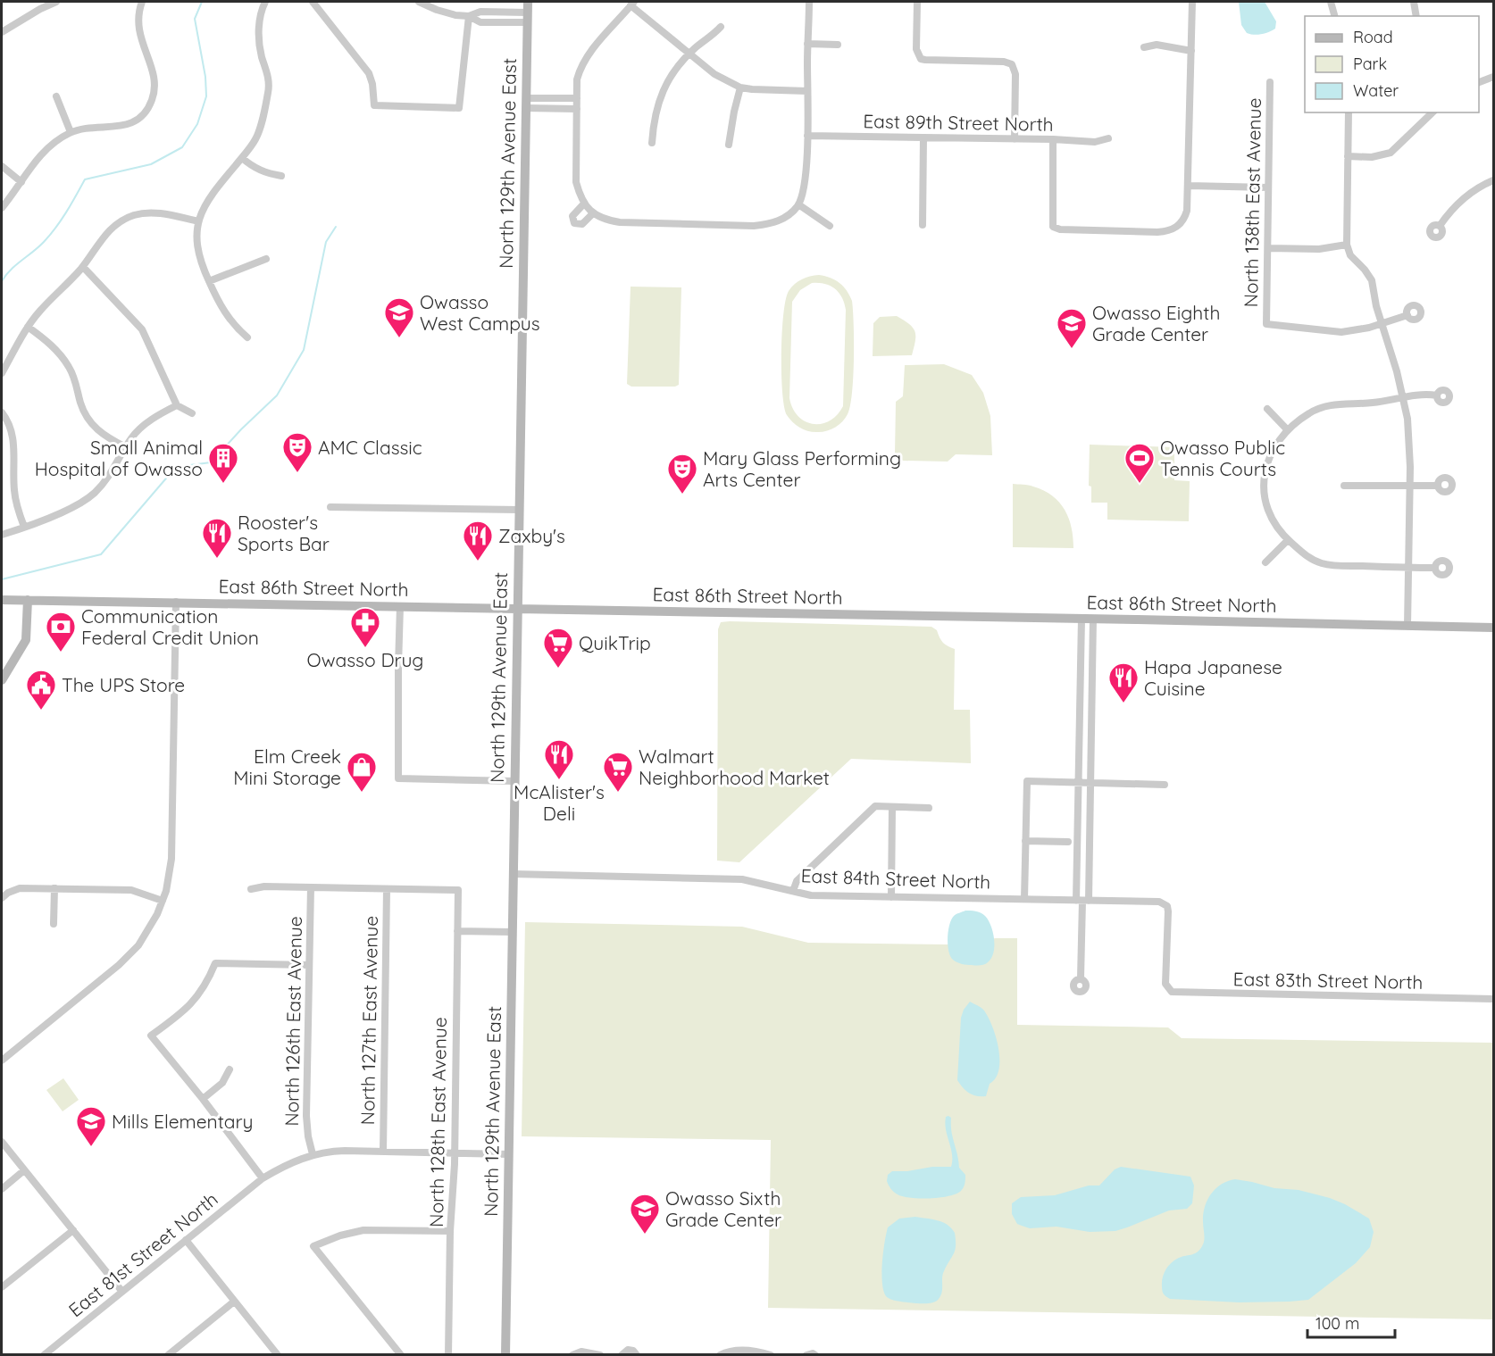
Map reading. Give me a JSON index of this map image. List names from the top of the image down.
{
  "streets": {
    "main road": ["North 129th Avenue East", "East 86th Street North"],
    "street": [
      "East 89th Street North",
      "North 138th East Avenue",
      "East 84th Street North",
      "East 83th Street North",
      "North 127th East Avenue",
      "North 126th East Avenue",
      "North 128th East Avenue",
      "East 81st Street North"
    ]
  },
  "crossings": [
    ["North 129th Avenue East", "East 86th Street North"],
    ["North 129th Avenue East", "East 84th Street North"],
    ["North 129th Avenue East", "East 81st Street North"],
    ["East 84th Street North", "East 83th Street North"],
    ["North 127th East Avenue", "North 128th East Avenue"],
    ["North 127th East Avenue", "East 81st Street North"],
    ["North 126th East Avenue", "East 81st Street North"],
    ["North 128th East Avenue", "East 81st Street North"]
  ],
  "places": {
    "school or university": [
      "Owasso West Campus",
      "Owasso Eighth Grade Center",
      "Mills Elementary",
      "Owasso Sixth Grade Center"
    ],
    "theatre": ["AMC Classic", "Mary Glass Performing Arts Center"],
    "building": ["Small Animal Hospital of Owasso"],
    "sports": ["Owasso Public Tennis Courts"],
    "restaurant": [
      "Rooster's Sports Bar",
      "Zaxby's",
      "Hapa Japanese Cuisine",
      "McAlister's Deli"
    ],
    "pharmacy": ["Owasso Drug"],
    "bank": ["Communication Federal Credit Union"],
    "supermarket": ["QuikTrip", "Walmart Neighborhood Market"],
    "public building": ["The UPS Store"],
    "shop": ["Elm Creek Mini Storage"]
  },
  "legend": ["Road", "Park", "Water"],
  "scale_bar": "100 m"
}
